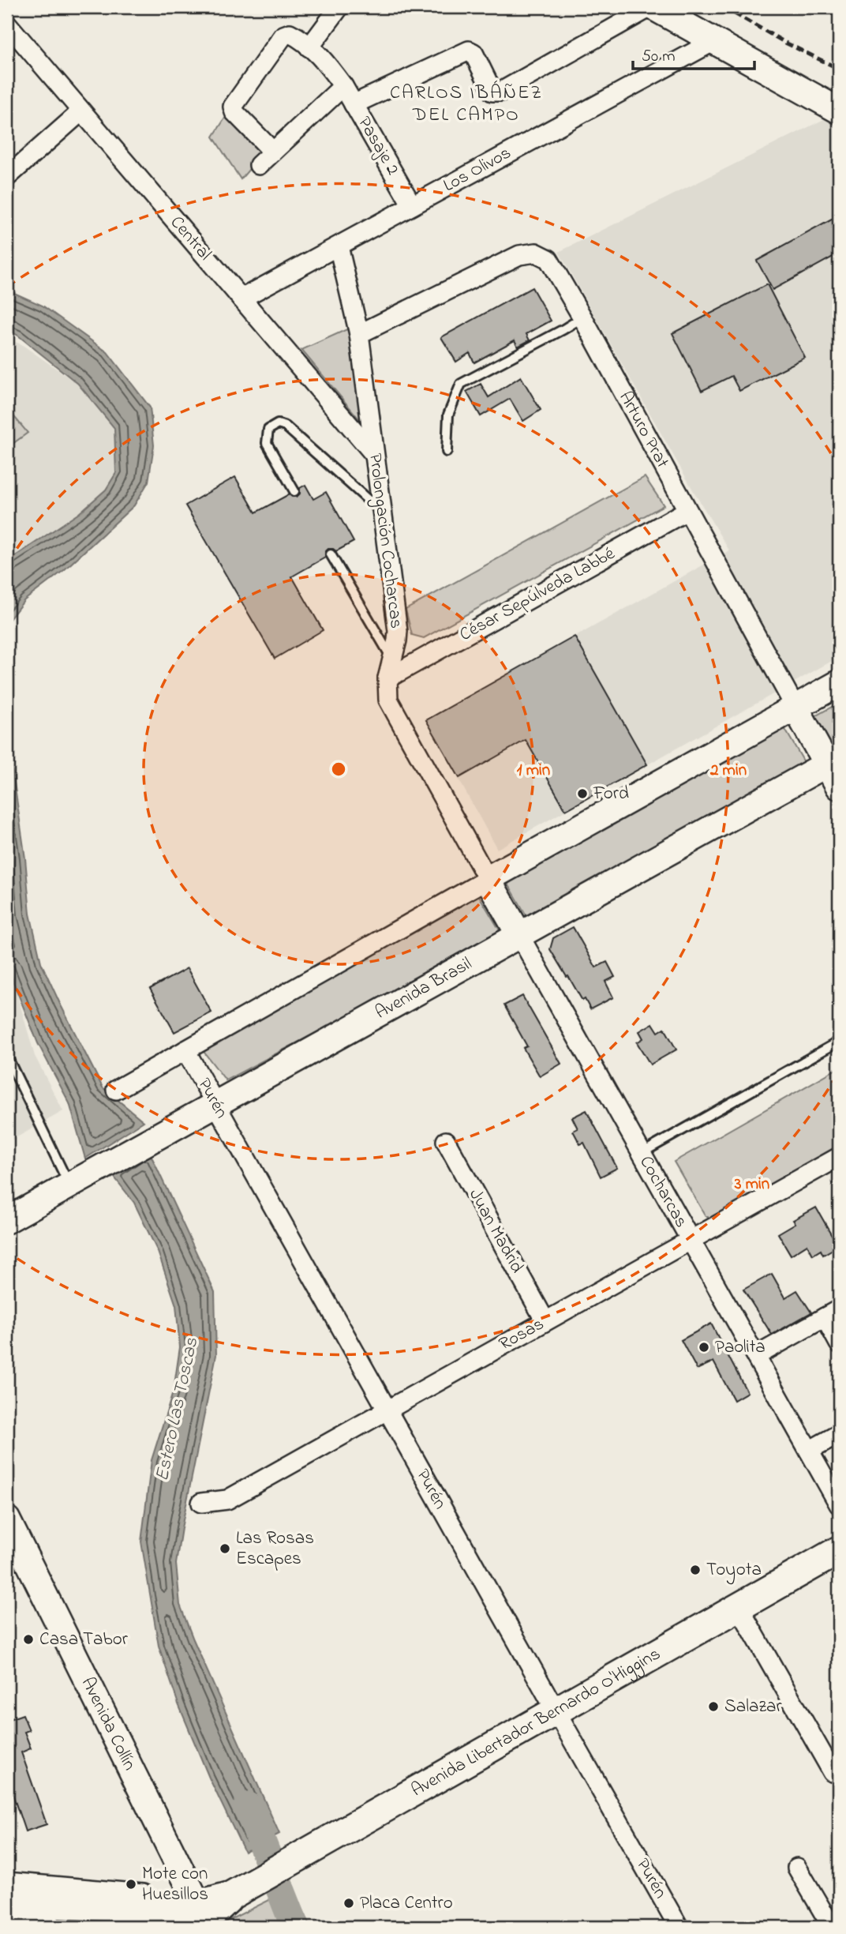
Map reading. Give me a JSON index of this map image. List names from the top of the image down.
{
  "streets": {
    "main road": [
      "Arturo Prat",
      "Avenida Brasil",
      "Cocharcas",
      "Avenida Libertador Bernardo O'Higgins",
      "Avenida Collín"
    ],
    "street": [
      "Pasaje 2",
      "Los Olivos",
      "Central",
      "Prolongación Cocharcas",
      "César Sepúlveda Labbé",
      "Purén",
      "Juan Madrid",
      "Rosas"
    ]
  },
  "crossings": [
    ["Pasaje 2", "Los Olivos"],
    ["Los Olivos", "Central"],
    ["Los Olivos", "Prolongación Cocharcas"],
    ["Central", "Prolongación Cocharcas"],
    ["Arturo Prat", "Prolongación Cocharcas"],
    ["Arturo Prat", "César Sepúlveda Labbé"],
    ["Arturo Prat", "Avenida Brasil"],
    ["Prolongación Cocharcas", "César Sepúlveda Labbé"],
    ["Prolongación Cocharcas", "Cocharcas"],
    ["Avenida Brasil", "Purén"],
    ["Avenida Brasil", "Cocharcas"],
    ["Purén", "Rosas"],
    ["Purén", "Avenida Libertador Bernardo O'Higgins"],
    ["Cocharcas", "Rosas"],
    ["Juan Madrid", "Rosas"],
    ["Avenida Libertador Bernardo O'Higgins", "Avenida Collín"]
  ],
  "districts": ["CARLOS IBÁÑEZ DEL CAMPO"],
  "water": ["Estero Las Toscas"],
  "places": [
    "Ford",
    "Paolita",
    "Las Rosas Escapes",
    "Toyota",
    "Casa Tabor",
    "Salazar",
    "Mote con Huesillos",
    "Placa Centro"
  ],
  "scale_bar": "50 m",
  "rings": ["1 min", "2 min", "3 min"]
}
